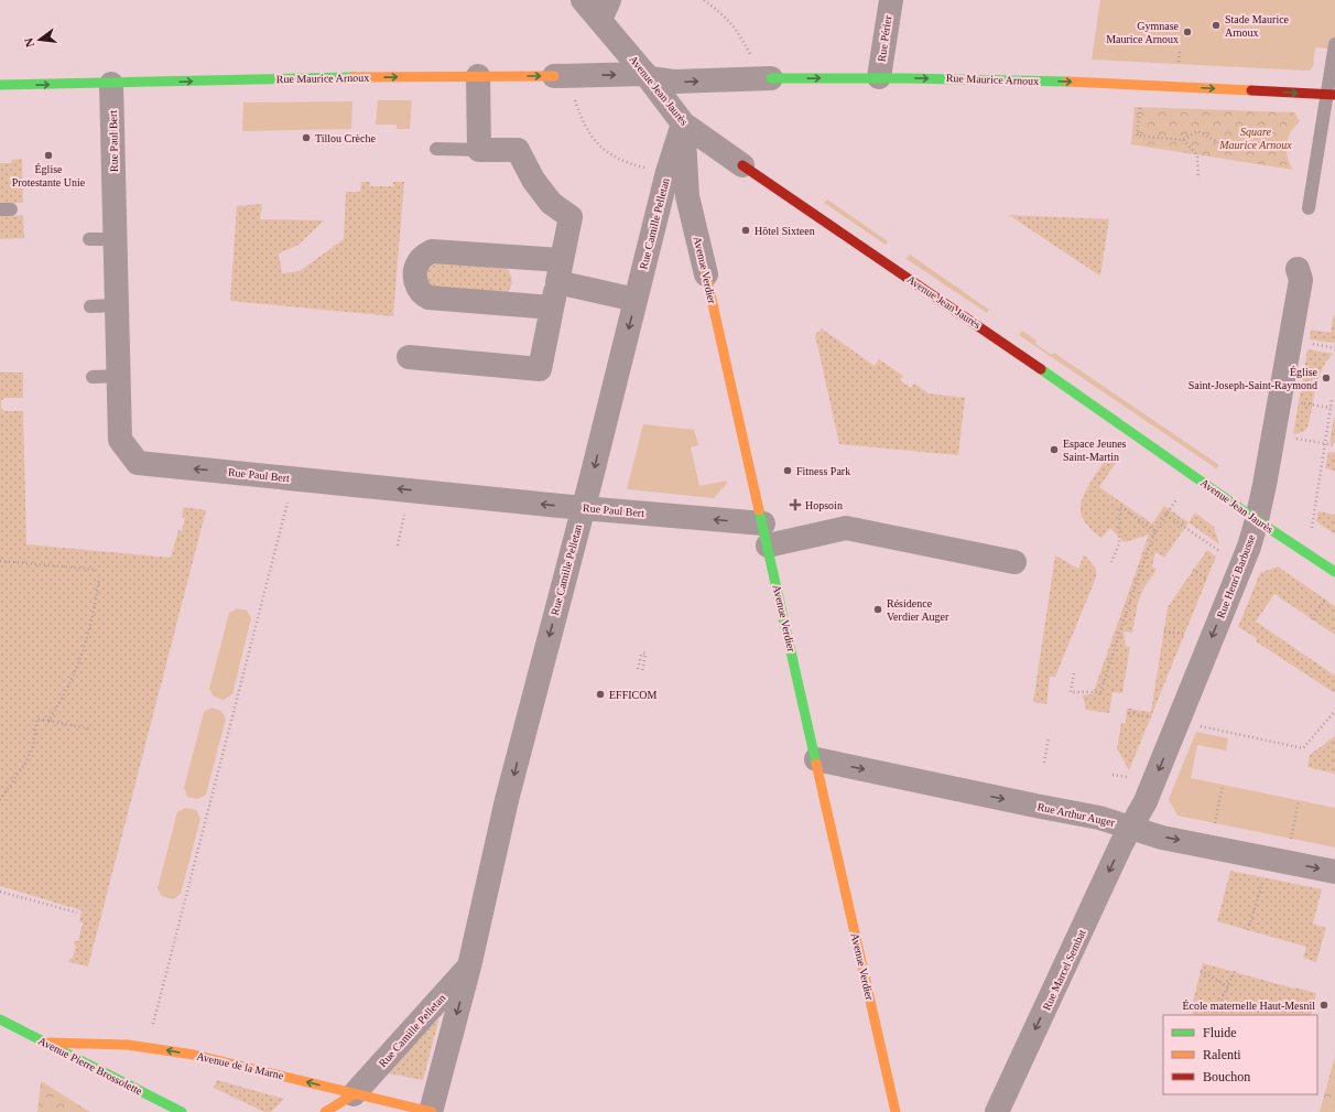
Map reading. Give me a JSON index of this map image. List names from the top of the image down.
{
  "streets": {
    "main road": [
      "Rue Maurice Arnoux",
      "Avenue Jean Jaurès",
      "Avenue Verdier",
      "Avenue Pierre Brossolette",
      "Avenue de la Marne"
    ],
    "street": [
      "Rue Périer",
      "Rue Paul Bert",
      "Rue Camille Pelletan",
      "Rue Henri Barbusse",
      "Rue Arthur Auger",
      "Rue Marcel Sembat"
    ]
  },
  "crossings": [
    ["Rue Périer", "Rue Maurice Arnoux"],
    ["Rue Maurice Arnoux", "Avenue Jean Jaurès"],
    ["Rue Maurice Arnoux", "Rue Paul Bert"],
    ["Avenue Jean Jaurès", "Rue Camille Pelletan"],
    ["Avenue Jean Jaurès", "Avenue Verdier"],
    ["Avenue Jean Jaurès", "Rue Henri Barbusse"],
    ["Rue Paul Bert", "Rue Camille Pelletan"],
    ["Rue Paul Bert", "Avenue Verdier"],
    ["Rue Camille Pelletan", "Avenue Verdier"],
    ["Rue Camille Pelletan", "Avenue de la Marne"],
    ["Avenue Verdier", "Rue Arthur Auger"],
    ["Rue Henri Barbusse", "Rue Arthur Auger"],
    ["Rue Henri Barbusse", "Rue Marcel Sembat"],
    ["Rue Arthur Auger", "Rue Marcel Sembat"],
    ["Avenue Pierre Brossolette", "Avenue de la Marne"]
  ],
  "one_way": [
    "Rue Maurice Arnoux",
    "Rue Paul Bert",
    "Rue Camille Pelletan",
    "Rue Henri Barbusse",
    "Rue Arthur Auger",
    "Rue Marcel Sembat",
    "Avenue de la Marne"
  ],
  "parks": ["Square Maurice Arnoux"],
  "places": {
    "other": [
      "Stade Maurice Arnoux",
      "Gymnase Maurice Arnoux",
      "Tillou Crèche",
      "Église Protestante Unie",
      "Hôtel Sixteen",
      "Église Saint-Joseph-Saint-Raymond",
      "Espace Jeunes Saint-Martin",
      "Fitness Park",
      "Résidence Verdier Auger",
      "EFFICOM",
      "École maternelle Haut-Mesnil"
    ],
    "health": ["Hopsoin"]
  },
  "legend": ["Fluide", "Ralenti", "Bouchon"],
  "north": "left"
}
